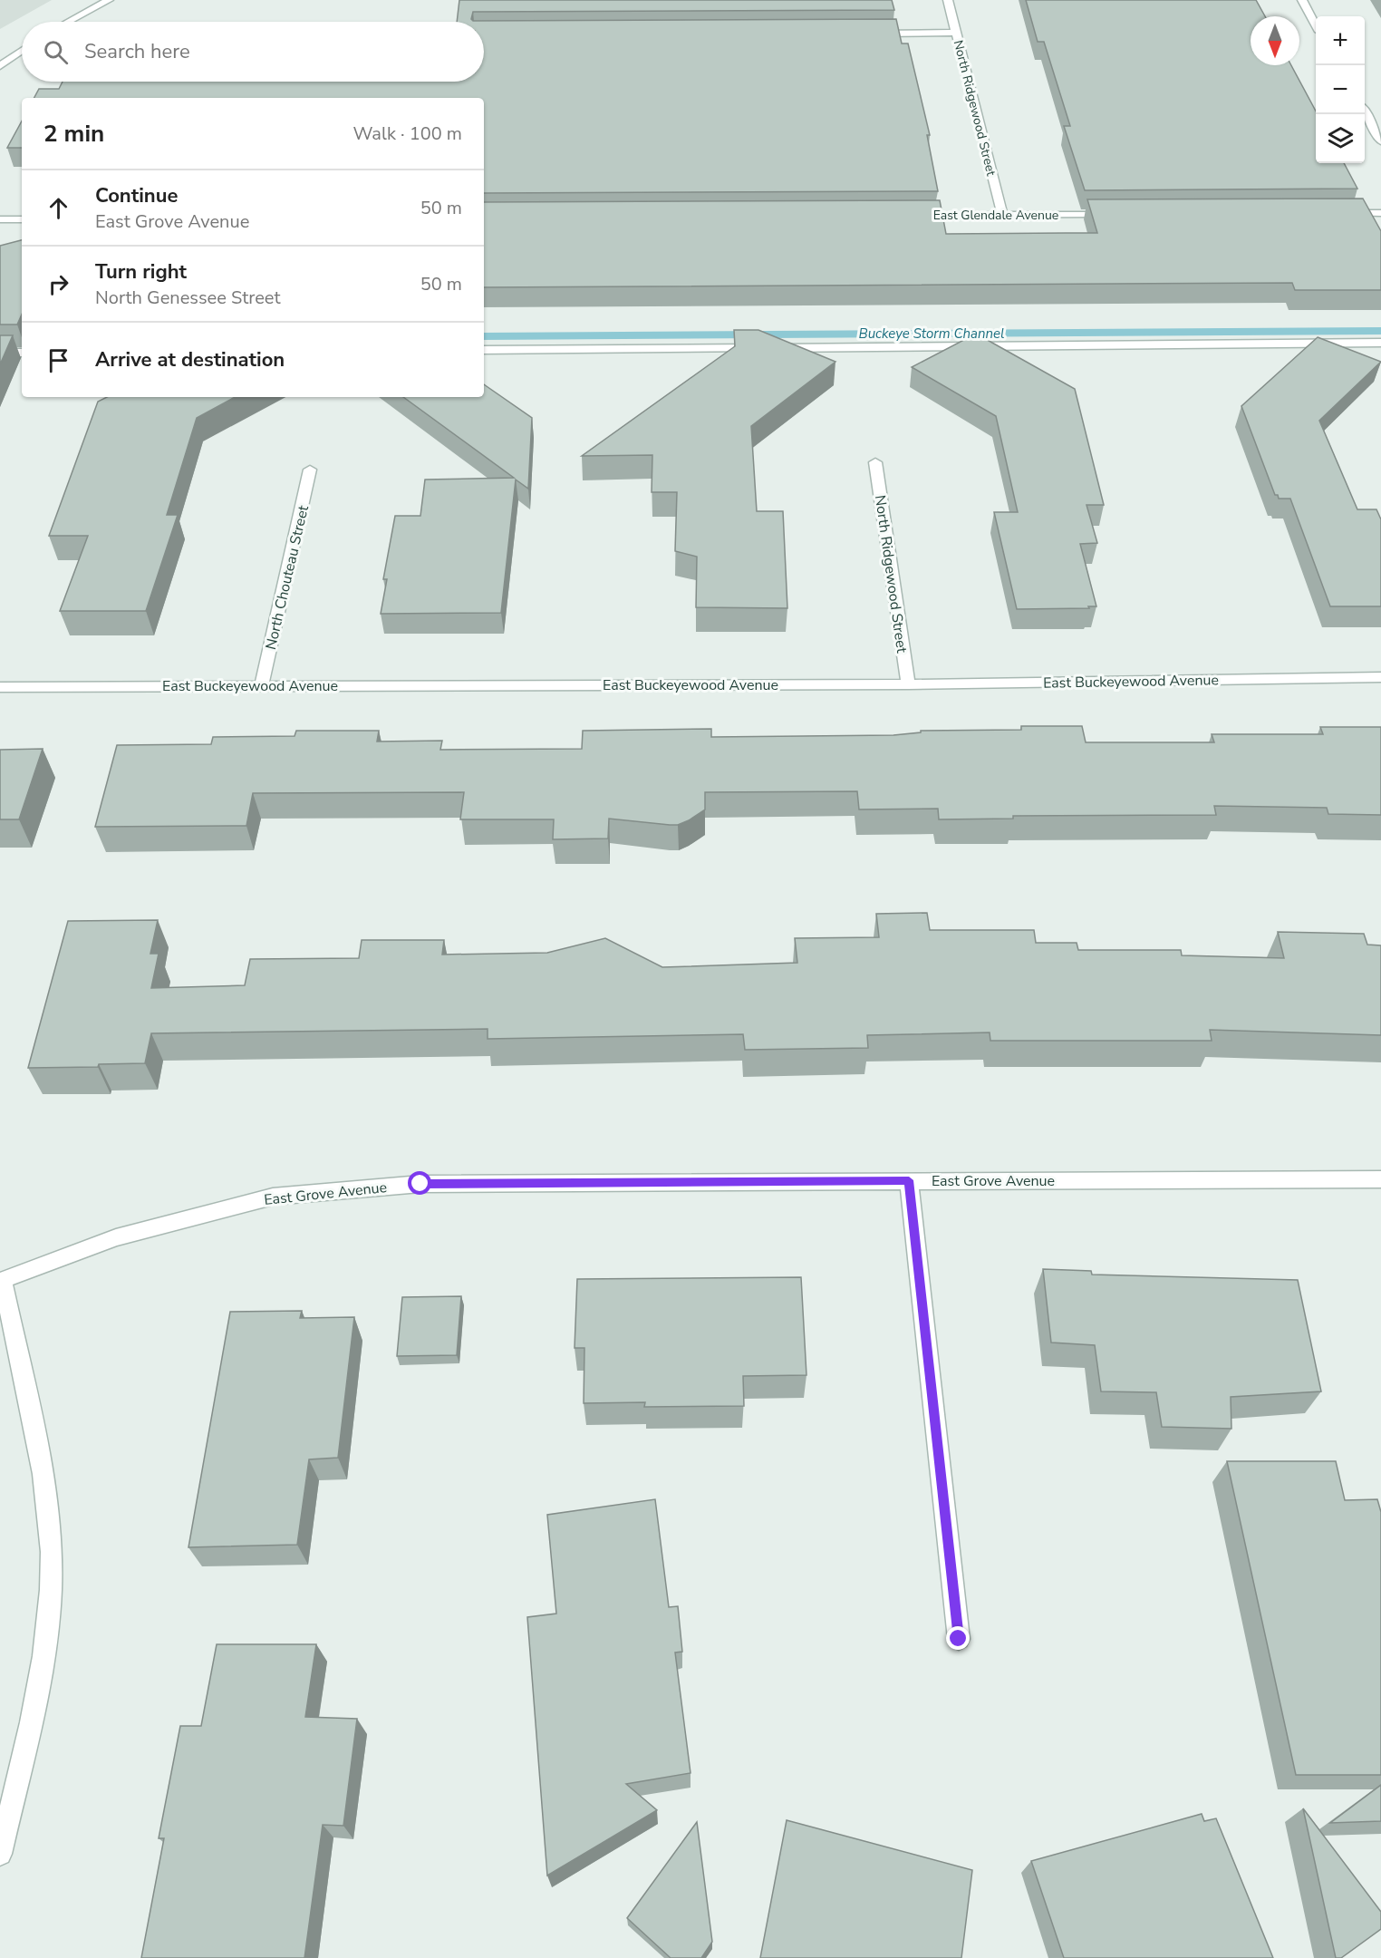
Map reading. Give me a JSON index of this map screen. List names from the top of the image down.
{
  "streets": {
    "street": [
      "North Ridgewood Street",
      "East Glendale Avenue",
      "North Chouteau Street",
      "East Buckeyewood Avenue",
      "East Grove Avenue"
    ]
  },
  "crossings": [
    ["North Ridgewood Street", "East Glendale Avenue"],
    ["North Ridgewood Street", "East Buckeyewood Avenue"],
    ["North Chouteau Street", "East Buckeyewood Avenue"]
  ],
  "water": ["Buckeye Storm Channel"],
  "north": "bottom",
  "page": {
    "map_buttons": ["+", "−"],
    "search": "Search here",
    "heading": ["2 min", "Walk · 100 m"],
    "list": [
      ["Continue", "East Grove Avenue", "50 m"],
      ["Turn right", "North Genessee Street", "50 m"],
      "Arrive at destination"
    ]
  }
}
